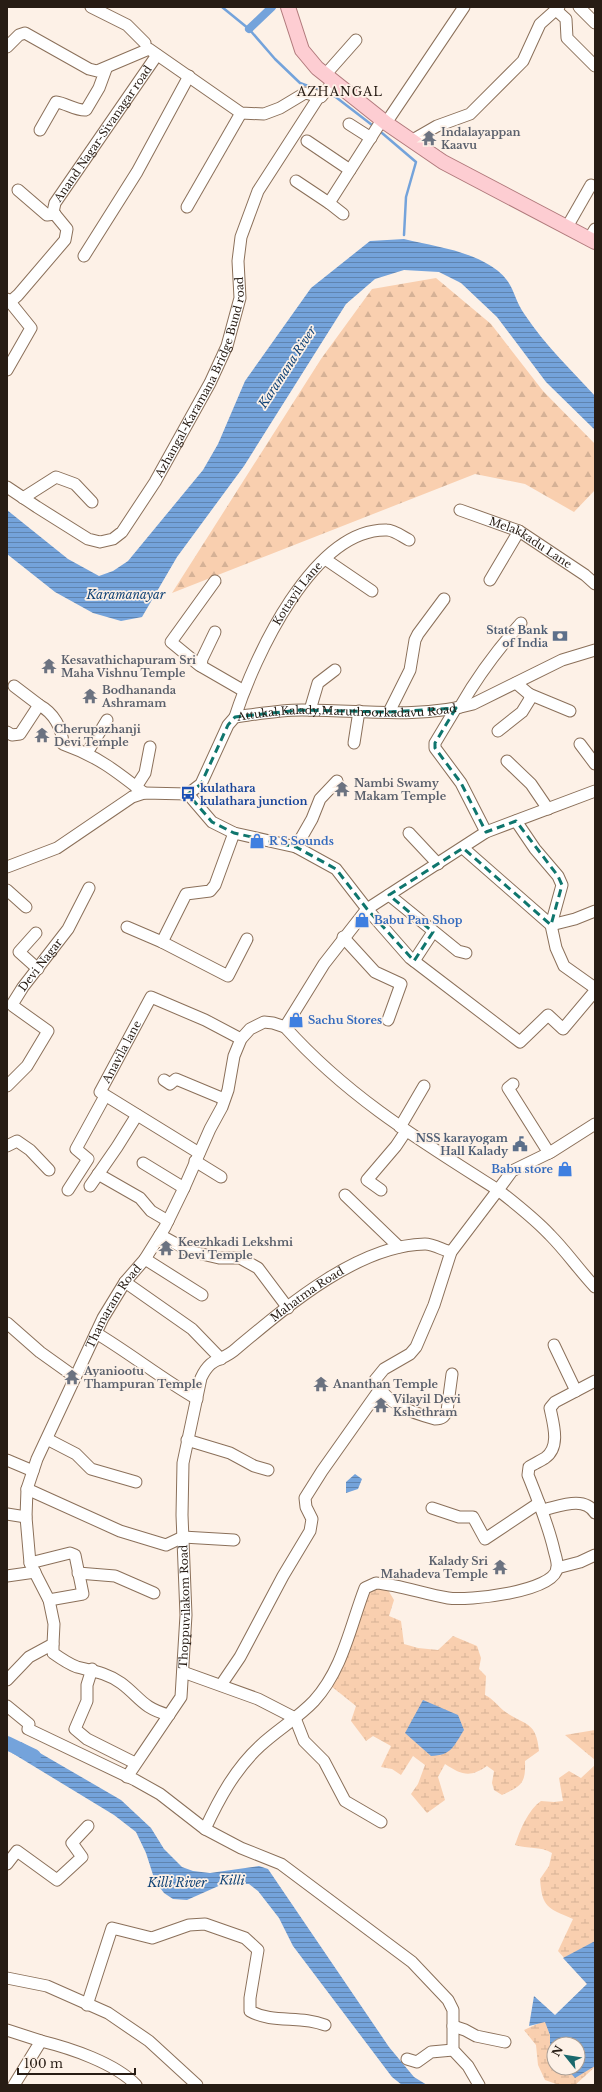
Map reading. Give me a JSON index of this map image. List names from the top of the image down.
{
  "streets": {
    "street": [
      "Anand Nagar-Sivanagar road",
      "Azhangal-Karamana Bridge Bund road",
      "Melakkadu Lane",
      "Kottayil Lane",
      "Attukal,Kalady,Maruthoorkadavu Road",
      "Devi Nagar",
      "Anavila lane",
      "Mahatma Road",
      "Thamaram Road",
      "Thoppuvilakom Road"
    ]
  },
  "crossings": [
    ["Kottayil Lane", "Attukal,Kalady,Maruthoorkadavu Road"],
    ["Anavila lane", "Thamaram Road"],
    ["Mahatma Road", "Thoppuvilakom Road"]
  ],
  "districts": ["AZHANGAL"],
  "water": [
    "Karamana River",
    "Karamanayar",
    "Killi",
    "Killi River"
  ],
  "places": {
    "temple": [
      "Indalayappan Kaavu",
      "Kesavathichapuram Sri Maha Vishnu Temple",
      "Bodhananda Ashramam",
      "Cherupazhanji Devi Temple",
      "Nambi Swamy Makam Temple",
      "Keezhkadi Lekshmi Devi Temple",
      "Ayaniootu Thampuran Temple",
      "Ananthan Temple",
      "Vilayil Devi Kshethram",
      "Kalady Sri Mahadeva Temple"
    ],
    "bank": ["State Bank of India"],
    "bus stop": ["kulathara kulathara junction"],
    "shop": [
      "R S Sounds",
      "Babu Pan Shop",
      "Sachu Stores",
      "Babu store"
    ],
    "public building": ["NSS karayogam Hall Kalady"]
  },
  "scale_bar": "100 m",
  "north": "top left"
}
